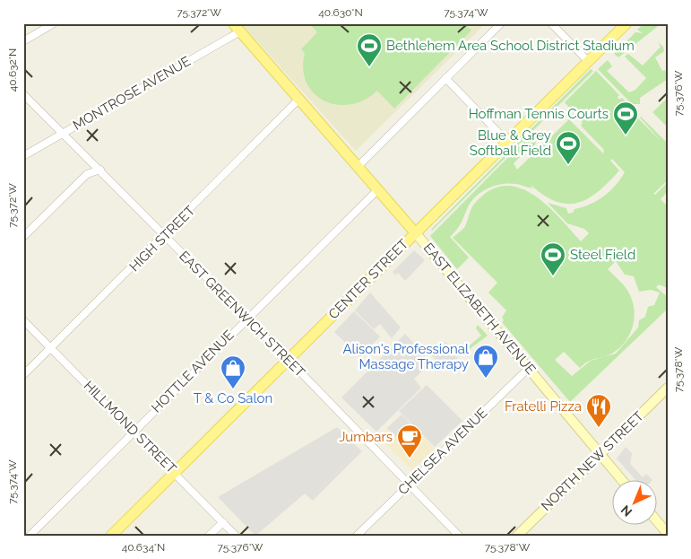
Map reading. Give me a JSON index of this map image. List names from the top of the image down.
{
  "streets": {
    "main road": ["CENTER STREET", "EAST ELIZABETH AVENUE", "NORTH NEW STREET"],
    "street": [
      "MONTROSE AVENUE",
      "HIGH STREET",
      "EAST GREENWICH STREET",
      "HOTTLE AVENUE",
      "HILLMOND STREET",
      "CHELSEA AVENUE"
    ]
  },
  "crossings": [
    ["MONTROSE AVENUE", "EAST ELIZABETH AVENUE"],
    ["MONTROSE AVENUE", "EAST GREENWICH STREET"],
    ["HIGH STREET", "EAST ELIZABETH AVENUE"],
    ["HIGH STREET", "EAST GREENWICH STREET"],
    ["HIGH STREET", "HILLMOND STREET"],
    ["CENTER STREET", "EAST ELIZABETH AVENUE"],
    ["CENTER STREET", "EAST GREENWICH STREET"],
    ["CENTER STREET", "HILLMOND STREET"],
    ["EAST ELIZABETH AVENUE", "HOTTLE AVENUE"],
    ["EAST ELIZABETH AVENUE", "CHELSEA AVENUE"],
    ["EAST ELIZABETH AVENUE", "NORTH NEW STREET"],
    ["EAST GREENWICH STREET", "HOTTLE AVENUE"],
    ["EAST GREENWICH STREET", "CHELSEA AVENUE"],
    ["HOTTLE AVENUE", "HILLMOND STREET"]
  ],
  "places": {
    "sports": [
      "Bethlehem Area School District Stadium",
      "Hoffman Tennis Courts",
      "Blue & Grey Softball Field",
      "Steel Field"
    ],
    "shop": ["Alison's Professional Massage Therapy", "T & Co Salon"],
    "restaurant": ["Fratelli Pizza"],
    "cafe": ["Jumbars"]
  },
  "north": "bottom left",
  "coordinates": [
    "75.372°W",
    "40.630°N",
    "75.374°W",
    "40.632°N",
    "75.376°W",
    "75.378°W",
    "40.634°N"
  ]
}
